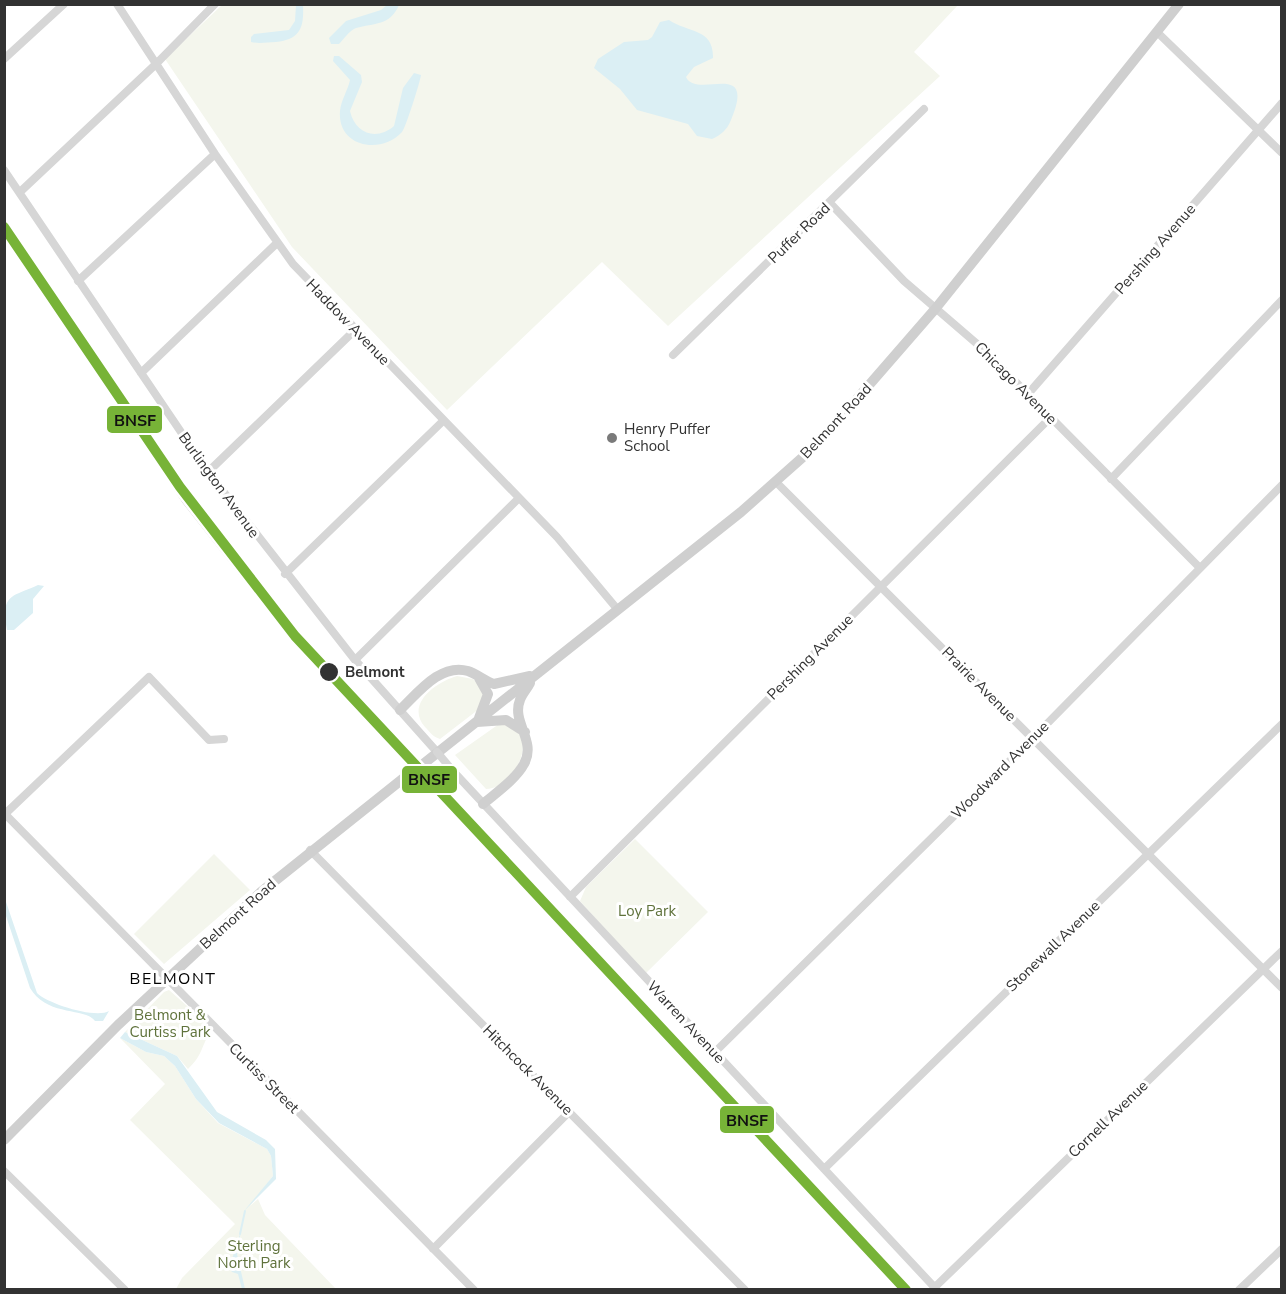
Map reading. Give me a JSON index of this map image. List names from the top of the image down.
{
  "streets": {
    "main road": ["Belmont Road"],
    "street": [
      "Puffer Road",
      "Pershing Avenue",
      "Haddow Avenue",
      "Chicago Avenue",
      "Burlington Avenue",
      "Prairie Avenue",
      "Woodward Avenue",
      "Stonewall Avenue",
      "Warren Avenue",
      "Hitchcock Avenue",
      "Curtiss Street",
      "Cornell Avenue"
    ]
  },
  "crossings": [
    ["Puffer Road", "Chicago Avenue"],
    ["Pershing Avenue", "Chicago Avenue"],
    ["Pershing Avenue", "Prairie Avenue"],
    ["Pershing Avenue", "Warren Avenue"],
    ["Haddow Avenue", "Belmont Road"],
    ["Chicago Avenue", "Belmont Road"],
    ["Chicago Avenue", "Woodward Avenue"],
    ["Belmont Road", "Prairie Avenue"],
    ["Belmont Road", "Hitchcock Avenue"],
    ["Belmont Road", "Curtiss Street"],
    ["Burlington Avenue", "Warren Avenue"],
    ["Prairie Avenue", "Woodward Avenue"],
    ["Prairie Avenue", "Stonewall Avenue"],
    ["Prairie Avenue", "Cornell Avenue"],
    ["Woodward Avenue", "Warren Avenue"],
    ["Stonewall Avenue", "Warren Avenue"],
    ["Warren Avenue", "Cornell Avenue"]
  ],
  "districts": ["BELMONT"],
  "parks": ["Loy Park", "Belmont & Curtiss Park", "Sterling North Park"],
  "places": ["Henry Puffer School", "Belmont"],
  "lines": ["transit line BNSF"]
}
